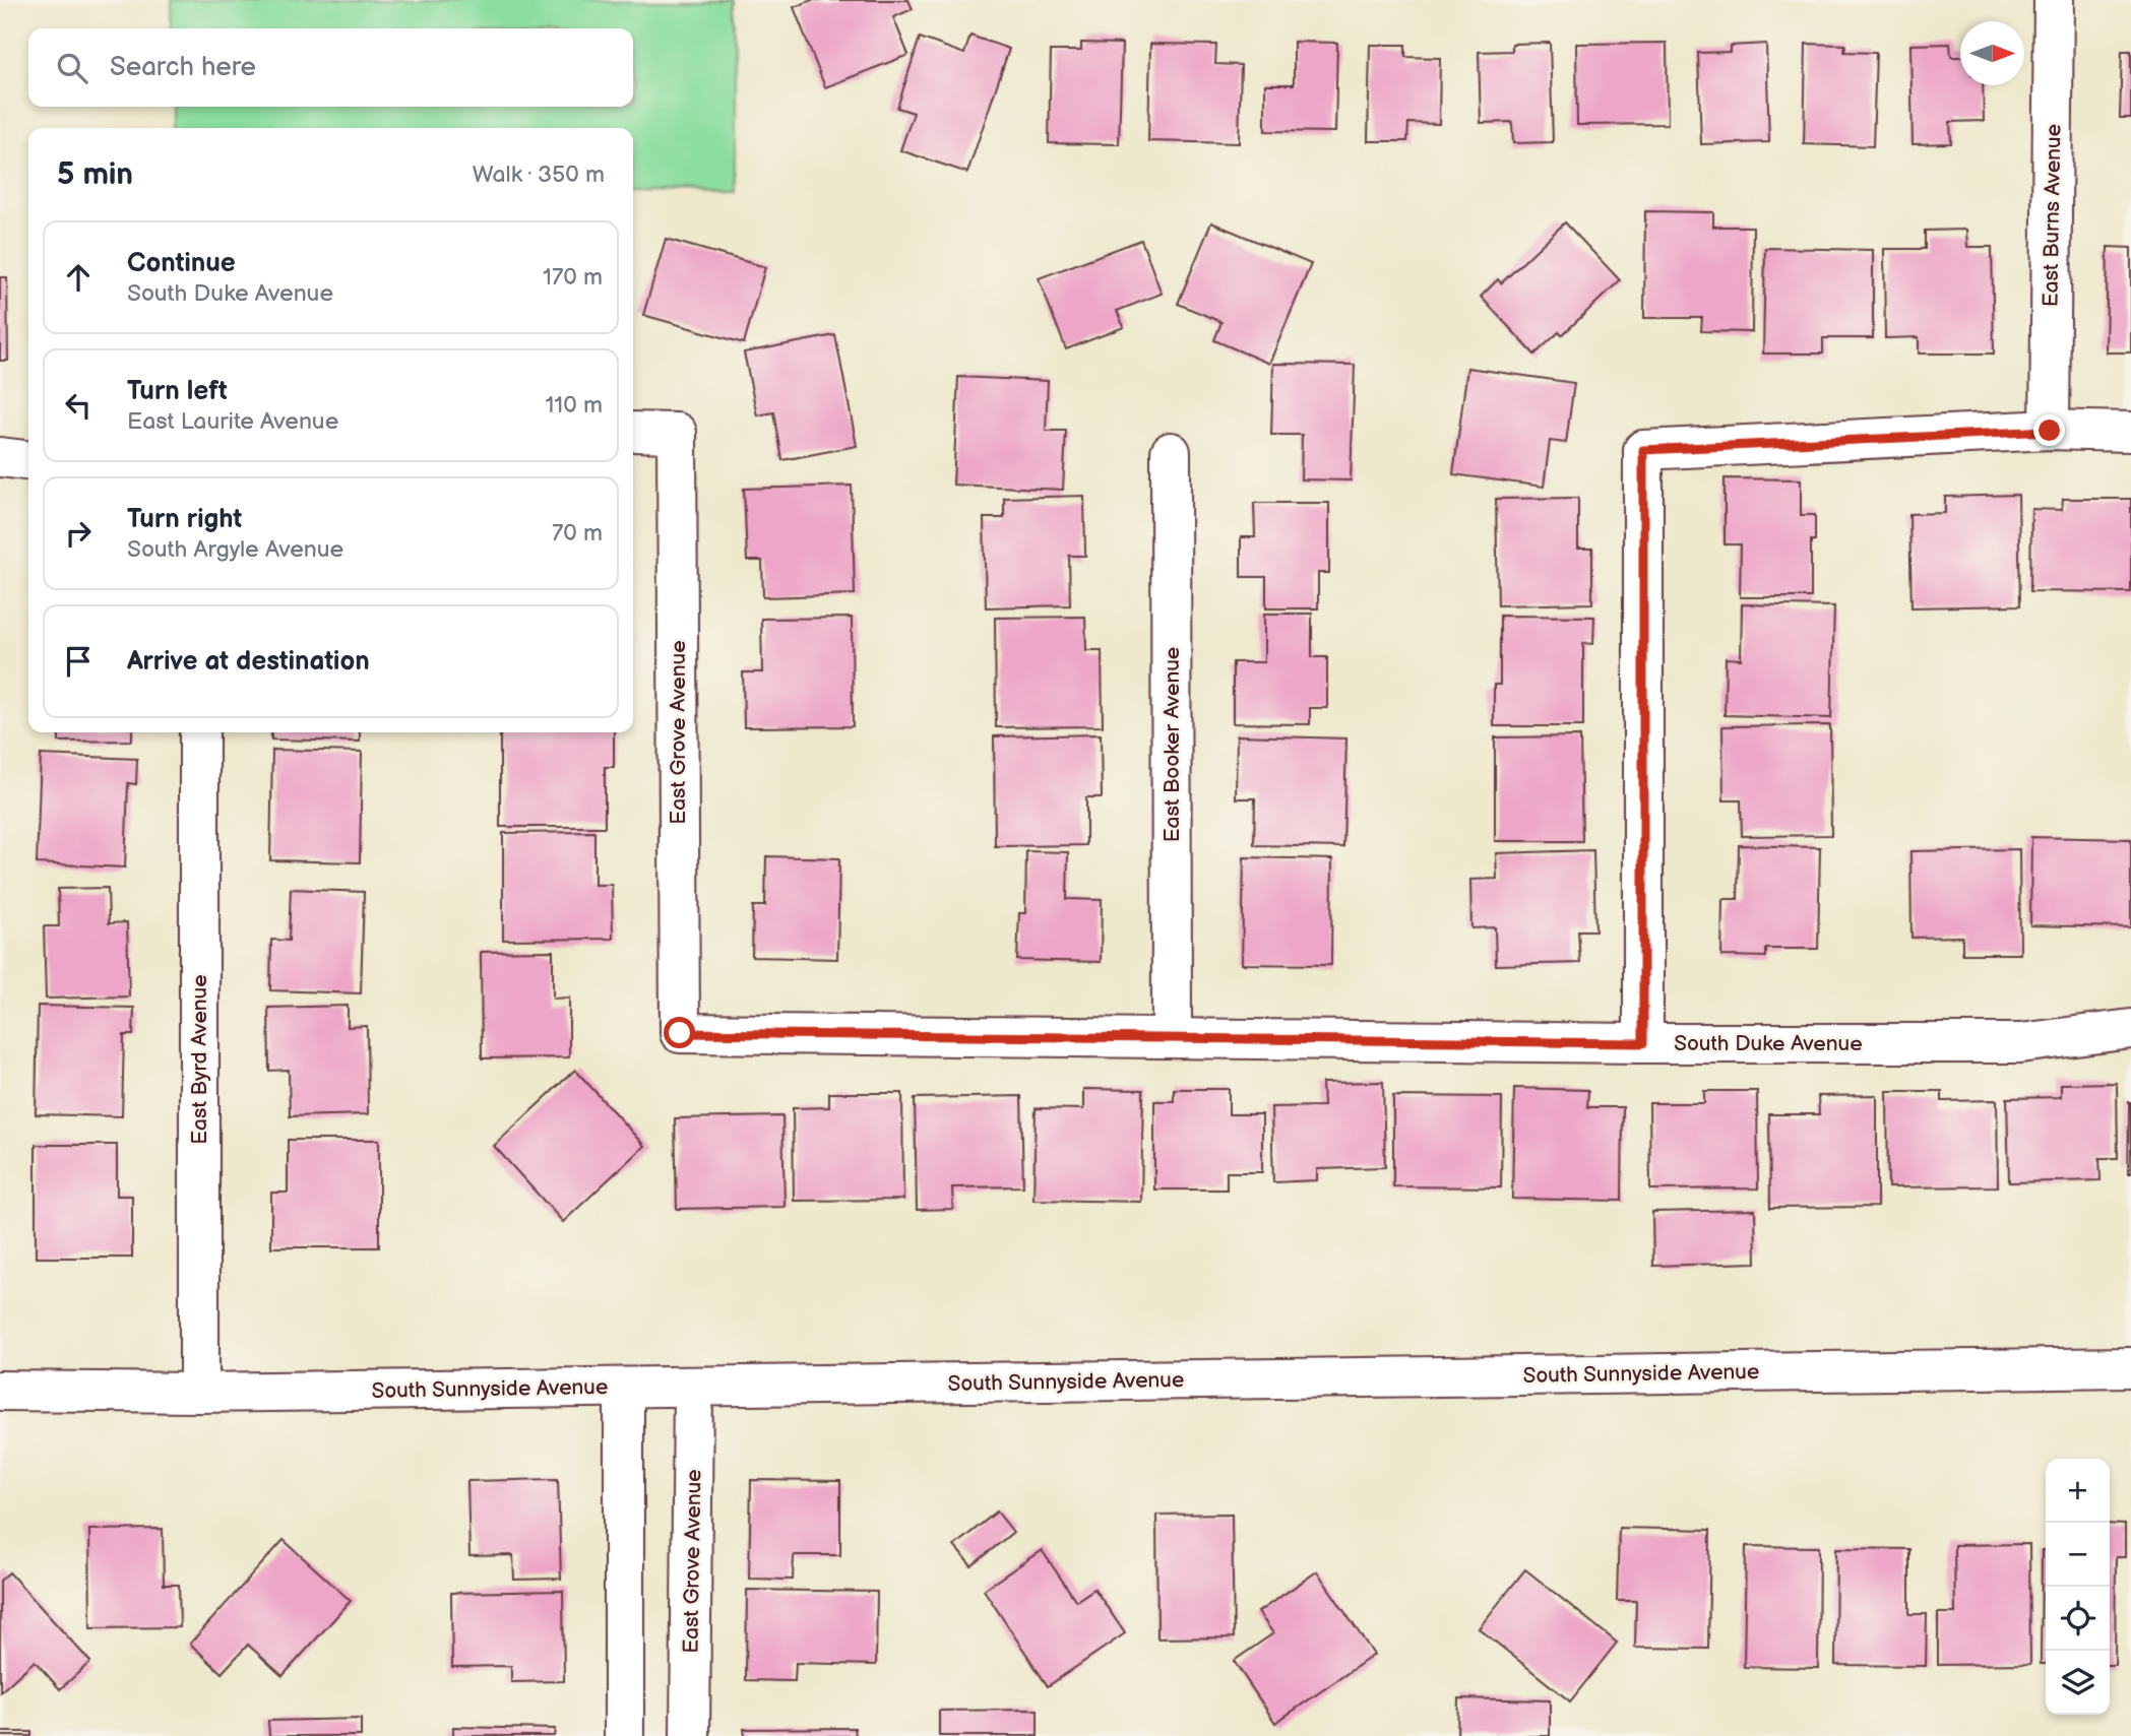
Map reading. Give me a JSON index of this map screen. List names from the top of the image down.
{
  "streets": {
    "street": [
      "East Burns Avenue",
      "East Grove Avenue",
      "East Booker Avenue",
      "South Duke Avenue",
      "East Byrd Avenue",
      "South Sunnyside Avenue"
    ]
  },
  "crossings": [
    ["East Grove Avenue", "South Duke Avenue"],
    ["East Grove Avenue", "South Sunnyside Avenue"],
    ["East Booker Avenue", "South Duke Avenue"],
    ["East Byrd Avenue", "South Sunnyside Avenue"]
  ],
  "north": "right",
  "page": {
    "search": "Search here",
    "heading": ["5 min", "Walk · 350 m"],
    "list": [
      ["Continue", "South Duke Avenue", "170 m"],
      ["Turn left", "East Laurite Avenue", "110 m"],
      ["Turn right", "South Argyle Avenue", "70 m"],
      "Arrive at destination"
    ],
    "map_buttons": ["+", "−"]
  }
}
